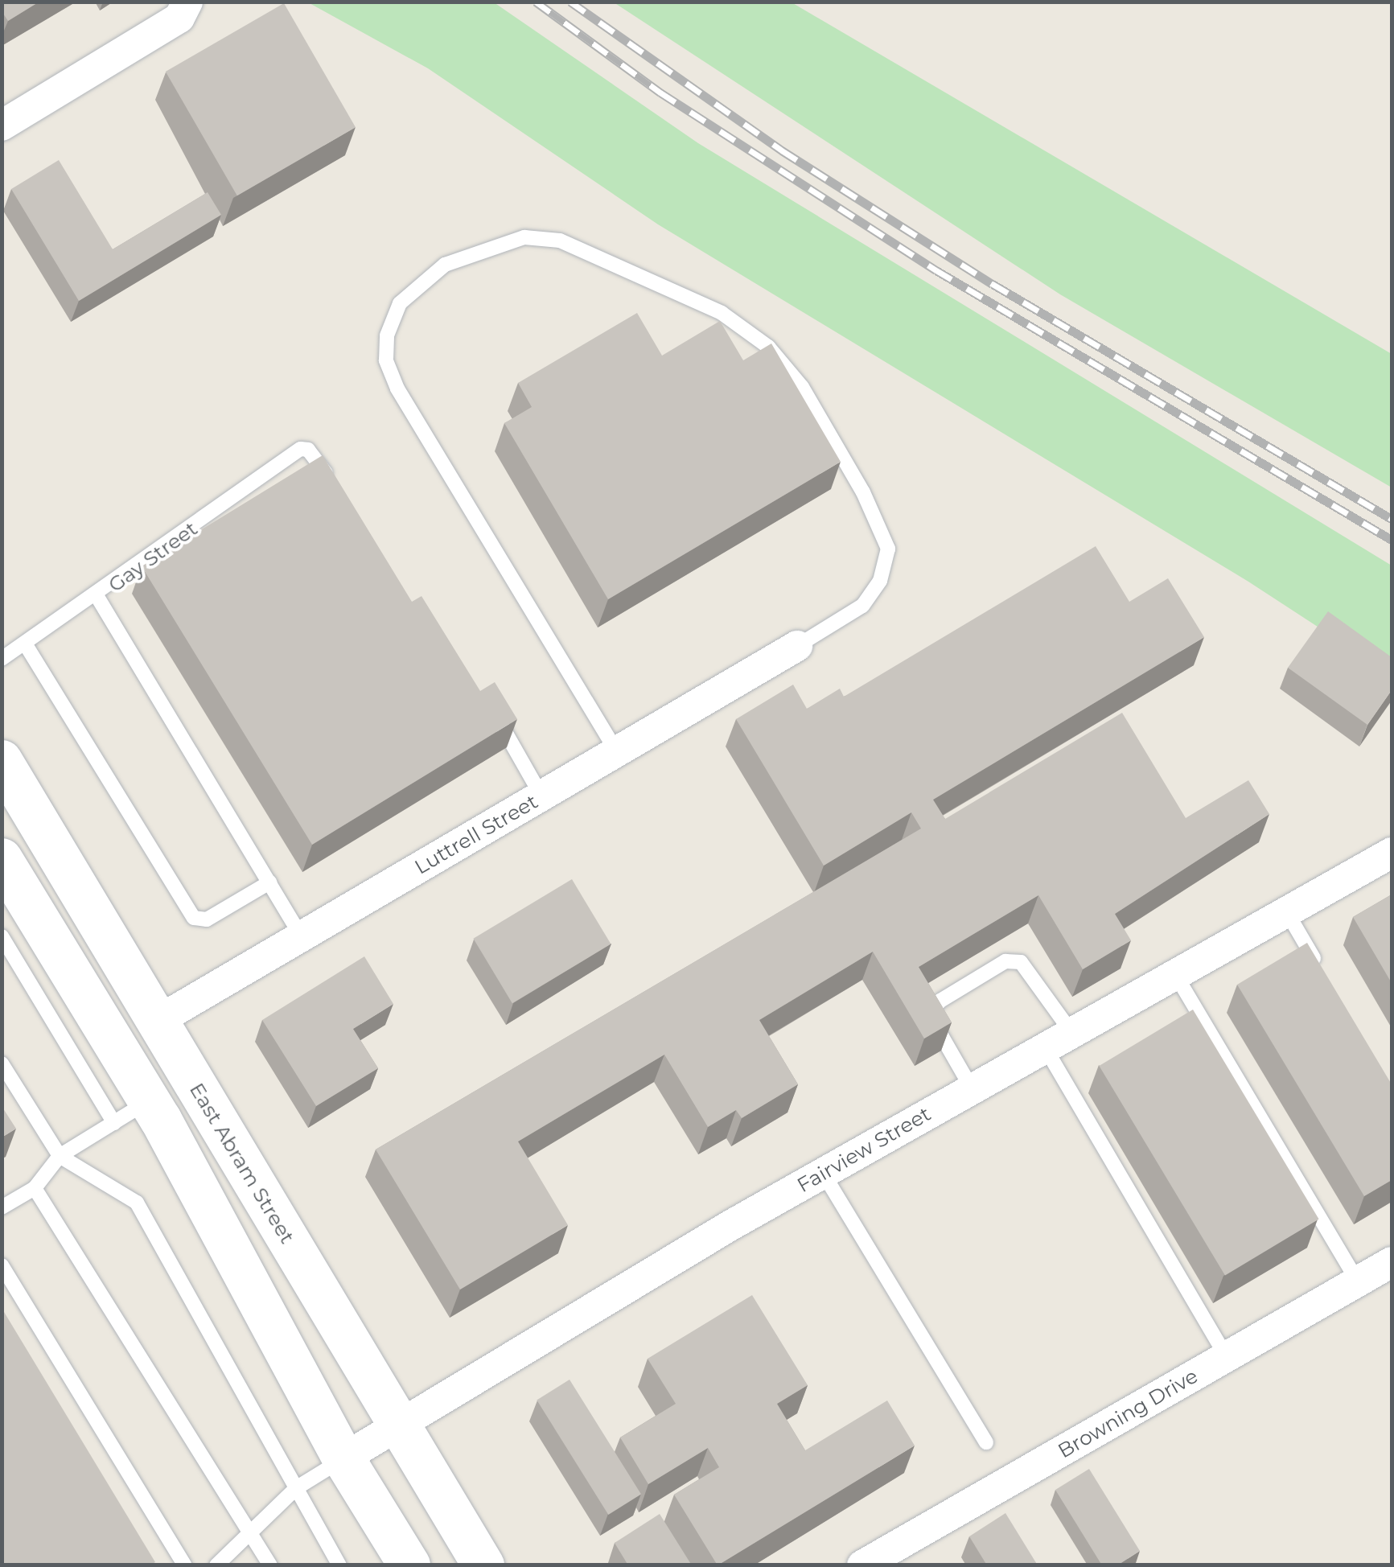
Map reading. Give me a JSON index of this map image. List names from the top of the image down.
{
  "streets": {
    "main road": ["East Abram Street"],
    "street": ["Luttrell Street", "Fairview Street", "Browning Drive"],
    "lane": ["Gay Street"]
  },
  "crossings": [
    ["Luttrell Street", "East Abram Street"],
    ["Fairview Street", "East Abram Street"]
  ]
}
